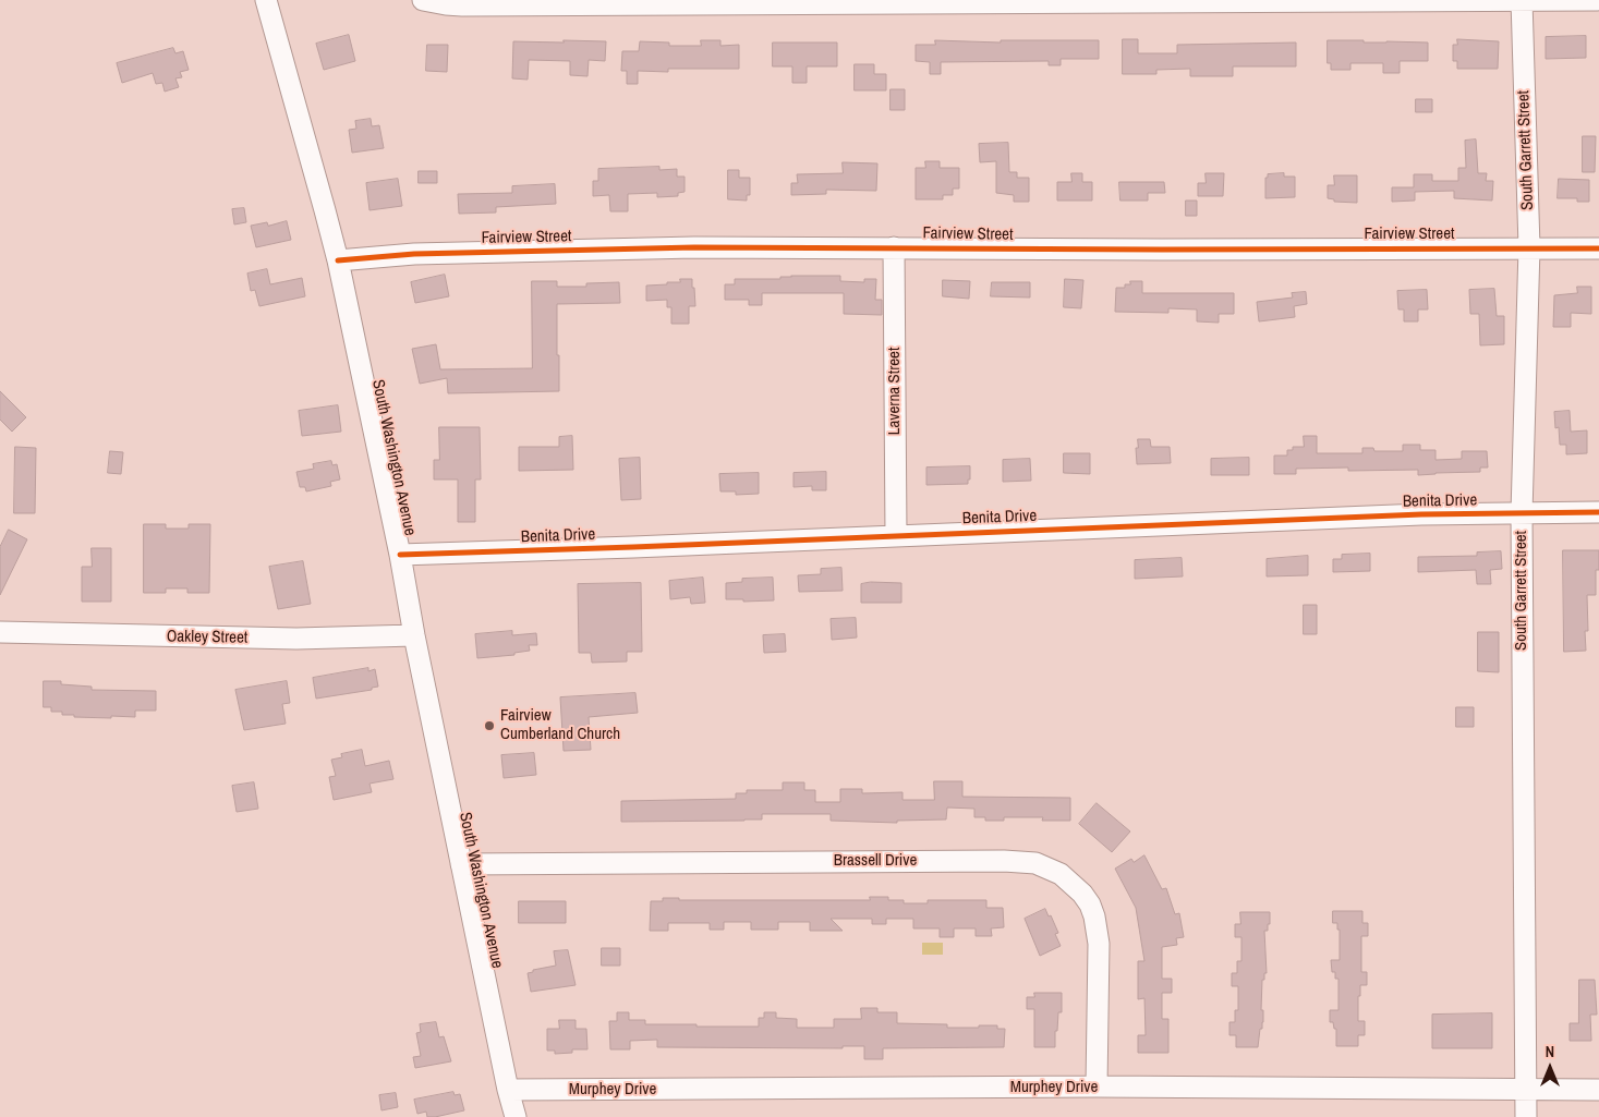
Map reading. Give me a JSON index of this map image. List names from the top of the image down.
{
  "streets": {
    "street": [
      "South Garrett Street",
      "Fairview Street",
      "Laverna Street",
      "South Washington Avenue",
      "Benita Drive",
      "Oakley Street",
      "Brassell Drive",
      "Murphey Drive"
    ]
  },
  "crossings": [
    ["South Garrett Street", "Fairview Street"],
    ["South Garrett Street", "Benita Drive"],
    ["South Garrett Street", "Murphey Drive"],
    ["Fairview Street", "Laverna Street"],
    ["Fairview Street", "South Washington Avenue"],
    ["Laverna Street", "Benita Drive"],
    ["South Washington Avenue", "Benita Drive"],
    ["South Washington Avenue", "Oakley Street"],
    ["South Washington Avenue", "Brassell Drive"],
    ["South Washington Avenue", "Murphey Drive"],
    ["Brassell Drive", "Murphey Drive"]
  ],
  "places": ["Fairview Cumberland Church"],
  "north": "top"
}
